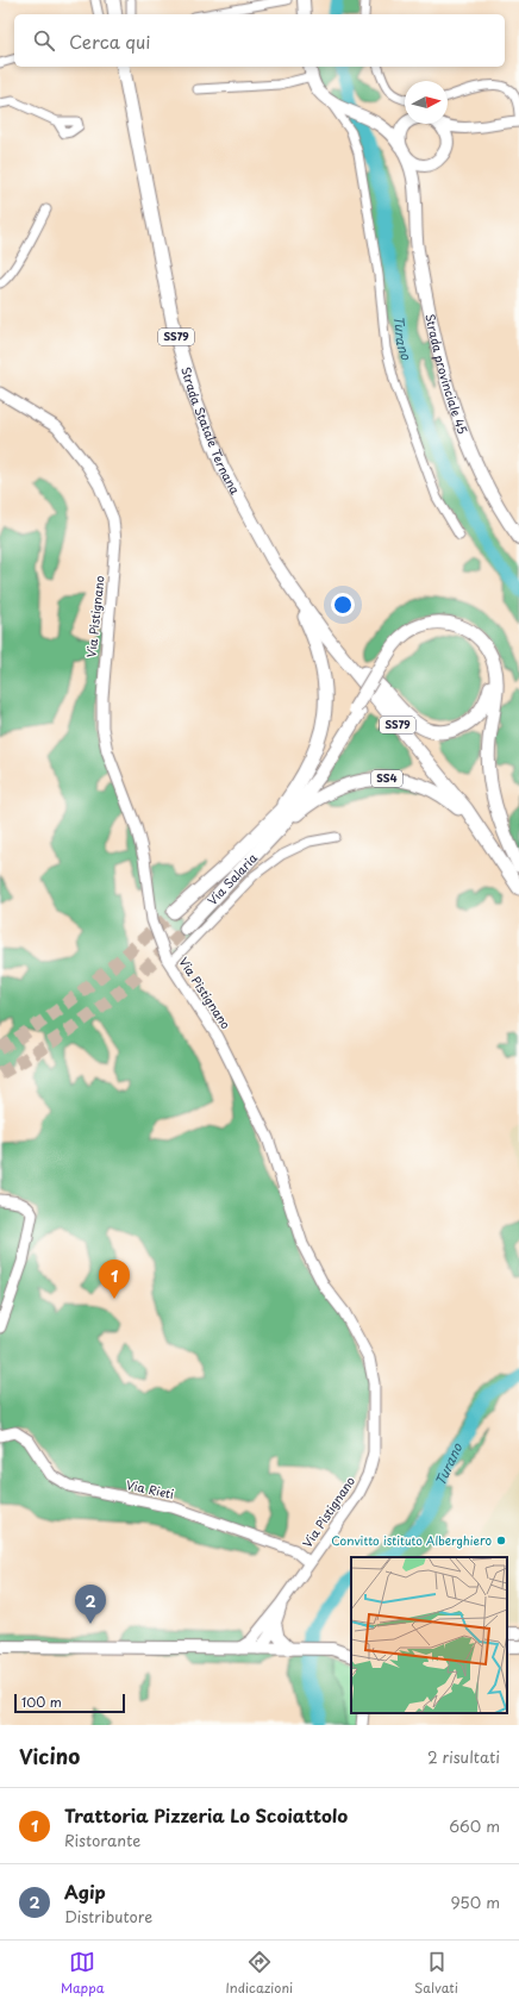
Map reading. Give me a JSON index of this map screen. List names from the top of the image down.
{
  "streets": {
    "highway": [
      "SS79",
      "Strada Statale Ternana",
      "SS4",
      "Via Salaria"
    ],
    "main road": ["Strada provinciale 45"],
    "street": ["Via Pistignano", "Via Rieti"]
  },
  "crossings": [
    ["Strada Statale Ternana", "SS4"],
    ["Via Pistignano", "Via Rieti"],
    ["SS4", "Via Salaria"]
  ],
  "water": ["Turano"],
  "places": ["Convitto istituto Alberghiero"],
  "scale_bar": "100 m",
  "north": "right",
  "page": {
    "search": "Cerca qui",
    "pins": ["1", "2"],
    "scale": "100 m",
    "heading": ["Vicino", "2 risultati"],
    "list": [
      {
        "mark": "1",
        "name": "Trattoria Pizzeria Lo Scoiattolo",
        "note": "Ristorante",
        "value": "660 m"
      },
      {
        "mark": "2",
        "name": "Agip",
        "note": "Distributore",
        "value": "950 m"
      }
    ],
    "nav": ["Mappa", "Indicazioni", "Salvati"]
  }
}
